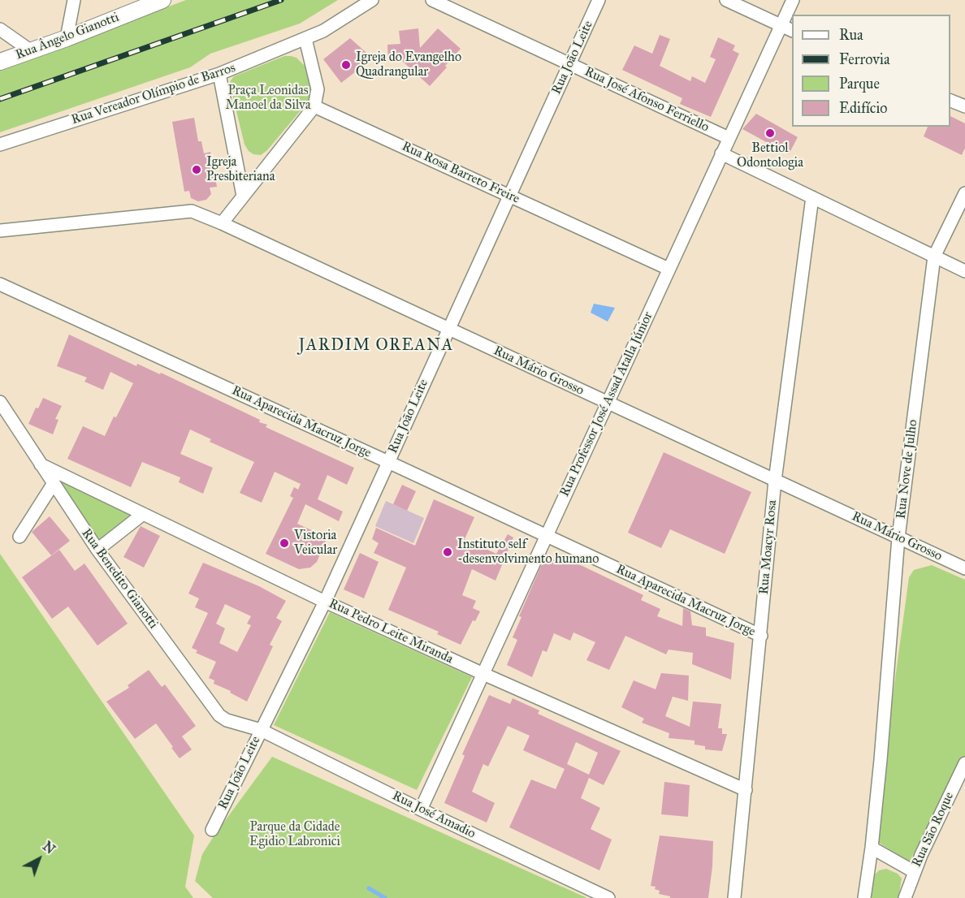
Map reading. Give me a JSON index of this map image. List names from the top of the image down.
{
  "streets": {
    "street": [
      "Rua Ângelo Gianotti",
      "Rua João Leite",
      "Rua Vereador Olímpio de Barros",
      "Rua José Afonso Ferriello",
      "Rua Rosa Barreto Freire",
      "Rua Mário Grosso",
      "Rua Professor José Assad Atalla Júnior",
      "Rua Aparecida Macruz Jorge",
      "Rua Nove de Julho",
      "Rua Moacyr Rosa",
      "Rua Benedito Gianotti",
      "Rua Pedro Leite Miranda",
      "Rua José Amadio",
      "Rua São Roque"
    ]
  },
  "crossings": [
    ["Rua João Leite", "Rua José Afonso Ferriello"],
    ["Rua João Leite", "Rua Rosa Barreto Freire"],
    ["Rua João Leite", "Rua Mário Grosso"],
    ["Rua João Leite", "Rua Aparecida Macruz Jorge"],
    ["Rua João Leite", "Rua Benedito Gianotti"],
    ["Rua João Leite", "Rua Pedro Leite Miranda"],
    ["Rua João Leite", "Rua José Amadio"],
    ["Rua José Afonso Ferriello", "Rua Professor José Assad Atalla Júnior"],
    ["Rua Rosa Barreto Freire", "Rua Professor José Assad Atalla Júnior"],
    ["Rua Mário Grosso", "Rua Professor José Assad Atalla Júnior"],
    ["Rua Mário Grosso", "Rua Nove de Julho"],
    ["Rua Mário Grosso", "Rua Moacyr Rosa"],
    ["Rua Professor José Assad Atalla Júnior", "Rua Aparecida Macruz Jorge"],
    ["Rua Professor José Assad Atalla Júnior", "Rua Pedro Leite Miranda"],
    ["Rua Professor José Assad Atalla Júnior", "Rua José Amadio"],
    ["Rua Aparecida Macruz Jorge", "Rua Moacyr Rosa"],
    ["Rua Moacyr Rosa", "Rua Pedro Leite Miranda"],
    ["Rua Benedito Gianotti", "Rua Pedro Leite Miranda"],
    ["Rua Benedito Gianotti", "Rua José Amadio"]
  ],
  "districts": ["JARDIM OREANA"],
  "parks": ["Praça Leonidas Manoel da Silva", "Parque da Cidade Egidio Labronici"],
  "places": [
    "Igreja do Evangelho Quadrangular",
    "Bettiol Odontologia",
    "Igreja Presbiteriana",
    "Vistoria Veicular",
    "Instituto self -desenvolvimento humano"
  ],
  "legend": [
    "Rua",
    "Ferrovia",
    "Parque",
    "Edifício"
  ],
  "north": "top right"
}
